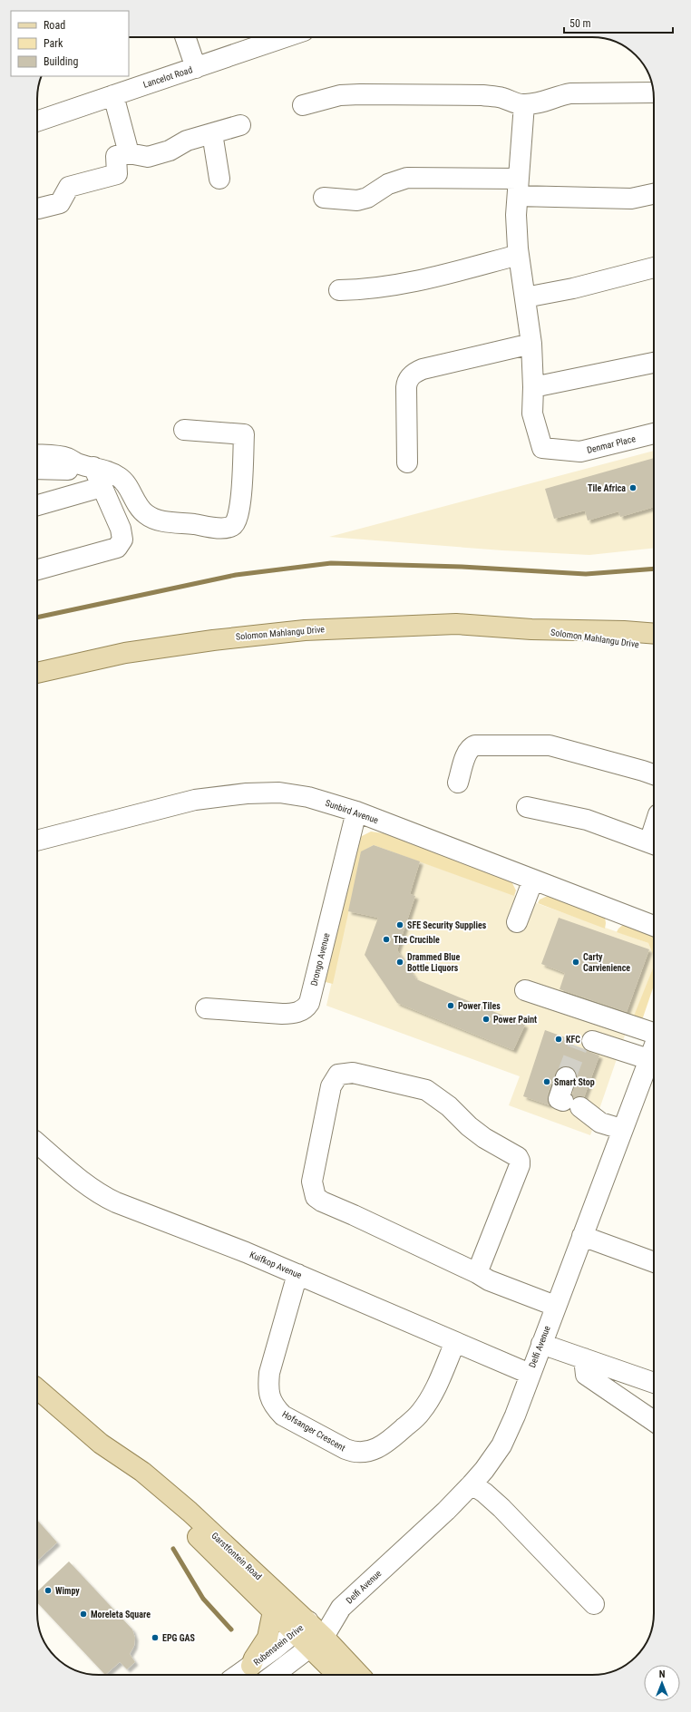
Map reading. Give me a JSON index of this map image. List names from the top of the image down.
{
  "streets": {
    "main road": ["Solomon Mahlangu Drive", "Garstfontein Road"],
    "street": [
      "Lancelot Road",
      "Denmar Place",
      "Sunbird Avenue",
      "Drongo Avenue",
      "Kuifkop Avenue",
      "Delfi Avenue",
      "Hofsanger Crescent",
      "Rubenstein Drive"
    ]
  },
  "crossings": [
    ["Sunbird Avenue", "Drongo Avenue"],
    ["Kuifkop Avenue", "Delfi Avenue"],
    ["Kuifkop Avenue", "Hofsanger Crescent"],
    ["Delfi Avenue", "Garstfontein Road"],
    ["Delfi Avenue", "Rubenstein Drive"],
    ["Garstfontein Road", "Rubenstein Drive"]
  ],
  "places": [
    "Tile Africa",
    "SFE Security Supplies",
    "The Crucible",
    "Drammed Blue Bottle Liquors",
    "Carty Carvienience",
    "Power Tiles",
    "Power Paint",
    "KFC",
    "Smart Stop",
    "Wimpy",
    "Moreleta Square",
    "EPG GAS"
  ],
  "legend": ["Road", "Park", "Building"],
  "scale_bar": "50 m",
  "north": "top"
}
